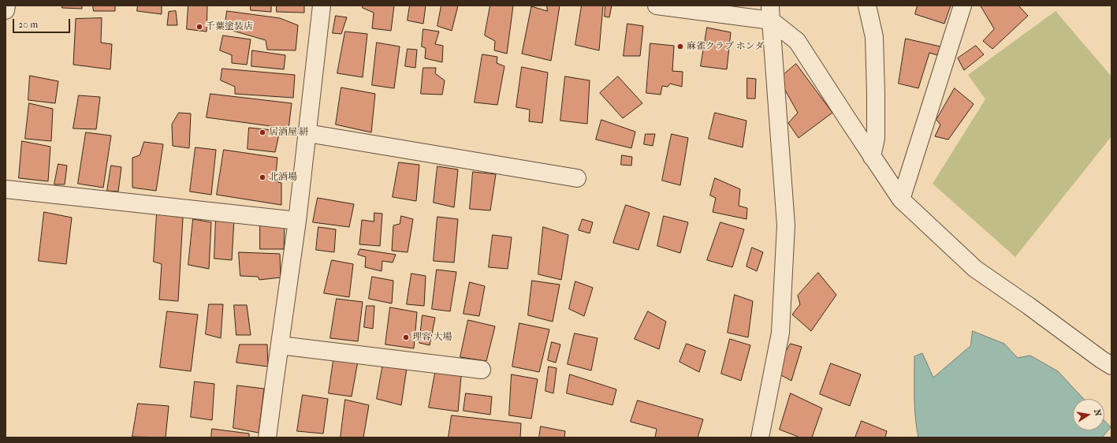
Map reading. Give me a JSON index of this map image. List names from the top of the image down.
{
  "places": [
    "千葉塗装店",
    "麻雀クラブ ホンダ",
    "居酒屋 絣",
    "北酒場",
    "理容 大場"
  ],
  "scale_bar": "20 m",
  "north": "right"
}
